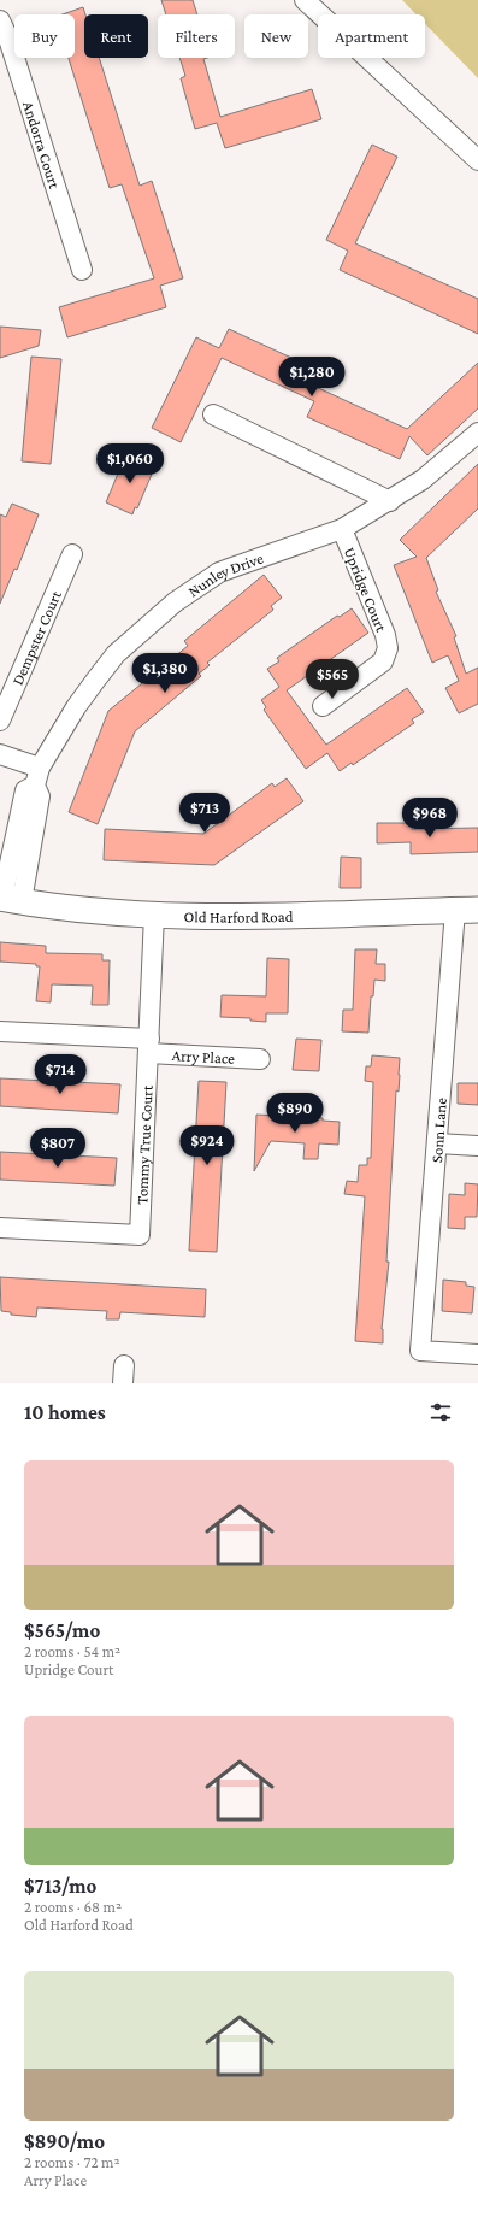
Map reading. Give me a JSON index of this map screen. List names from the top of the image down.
{
  "streets": {
    "street": [
      "Andorra Court",
      "Nunley Drive",
      "Upridge Court",
      "Dempster Court",
      "Old Harford Road",
      "Arry Place",
      "Sonn Lane",
      "Tommy True Court"
    ]
  },
  "crossings": [
    ["Nunley Drive", "Upridge Court"],
    ["Old Harford Road", "Sonn Lane"],
    ["Old Harford Road", "Tommy True Court"],
    ["Arry Place", "Tommy True Court"]
  ],
  "page": {
    "chip": [
      "Buy",
      "Rent",
      "Filters",
      "New",
      "Apartment"
    ],
    "price": [
      "$1,280",
      "$1,060",
      "$1,380",
      "$565",
      "$713",
      "$968",
      "$714",
      "$890",
      "$924",
      "$807"
    ],
    "heading": "10 homes",
    "list": [
      {
        "name": "$565/mo",
        "note": "2 rooms · 54 m² · Upridge Court"
      },
      {
        "name": "$713/mo",
        "note": "2 rooms · 68 m² · Old Harford Road"
      },
      {
        "name": "$890/mo",
        "note": "2 rooms · 72 m² · Arry Place"
      }
    ]
  }
}
